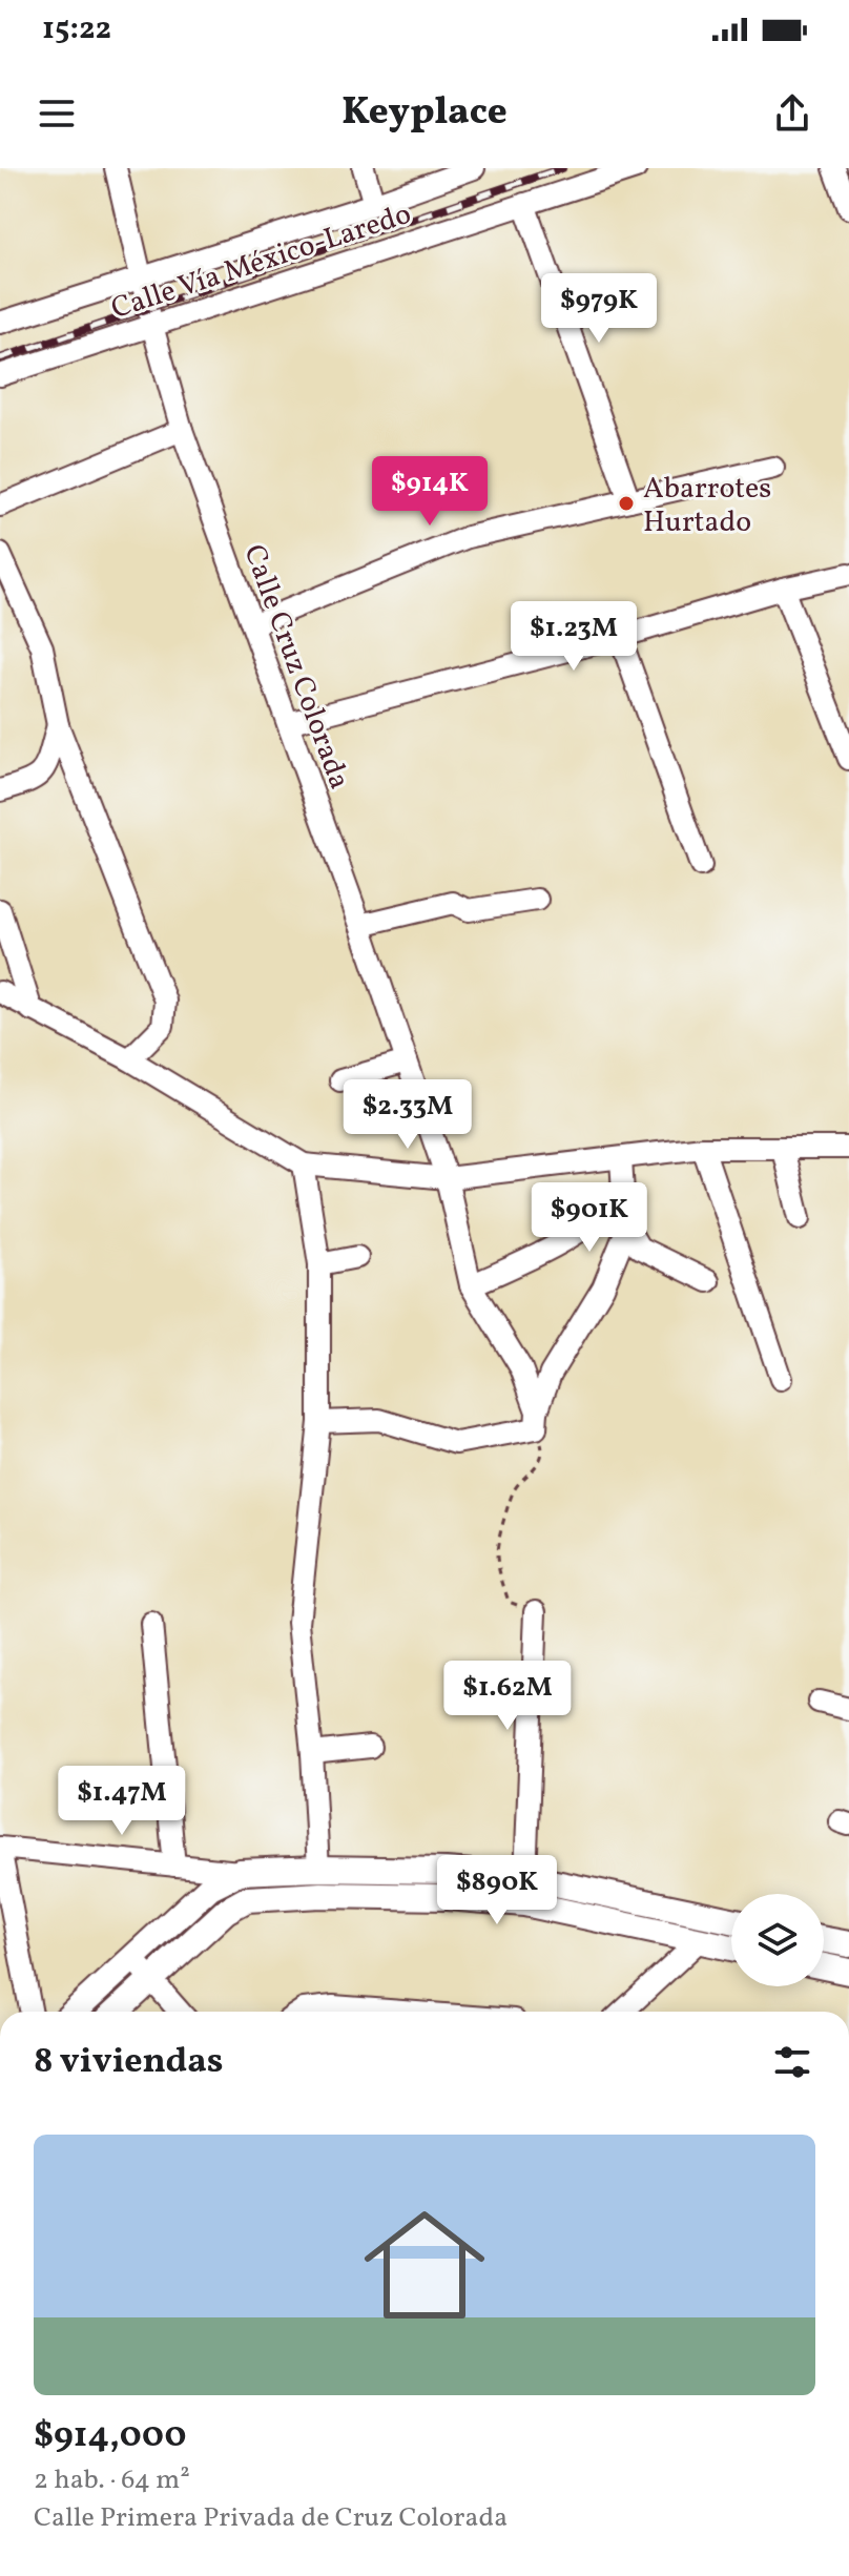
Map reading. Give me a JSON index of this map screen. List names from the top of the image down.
{
  "streets": {
    "street": ["Calle Vía México-Laredo", "Calle Cruz Colorada"]
  },
  "crossings": [
    ["Calle Vía México-Laredo", "Calle Cruz Colorada"]
  ],
  "places": ["Abarrotes Hurtado"],
  "page": {
    "status": "15:22",
    "header": "Keyplace",
    "price": [
      "$979K",
      "$914K",
      "$1.23M",
      "$2.33M",
      "$901K",
      "$1.62M",
      "$1.47M",
      "$890K"
    ],
    "heading": "8 viviendas",
    "list": [
      {
        "name": "$914,000",
        "note": "2 hab. · 64 m² · Calle Primera Privada de Cruz Colorada"
      }
    ]
  }
}
